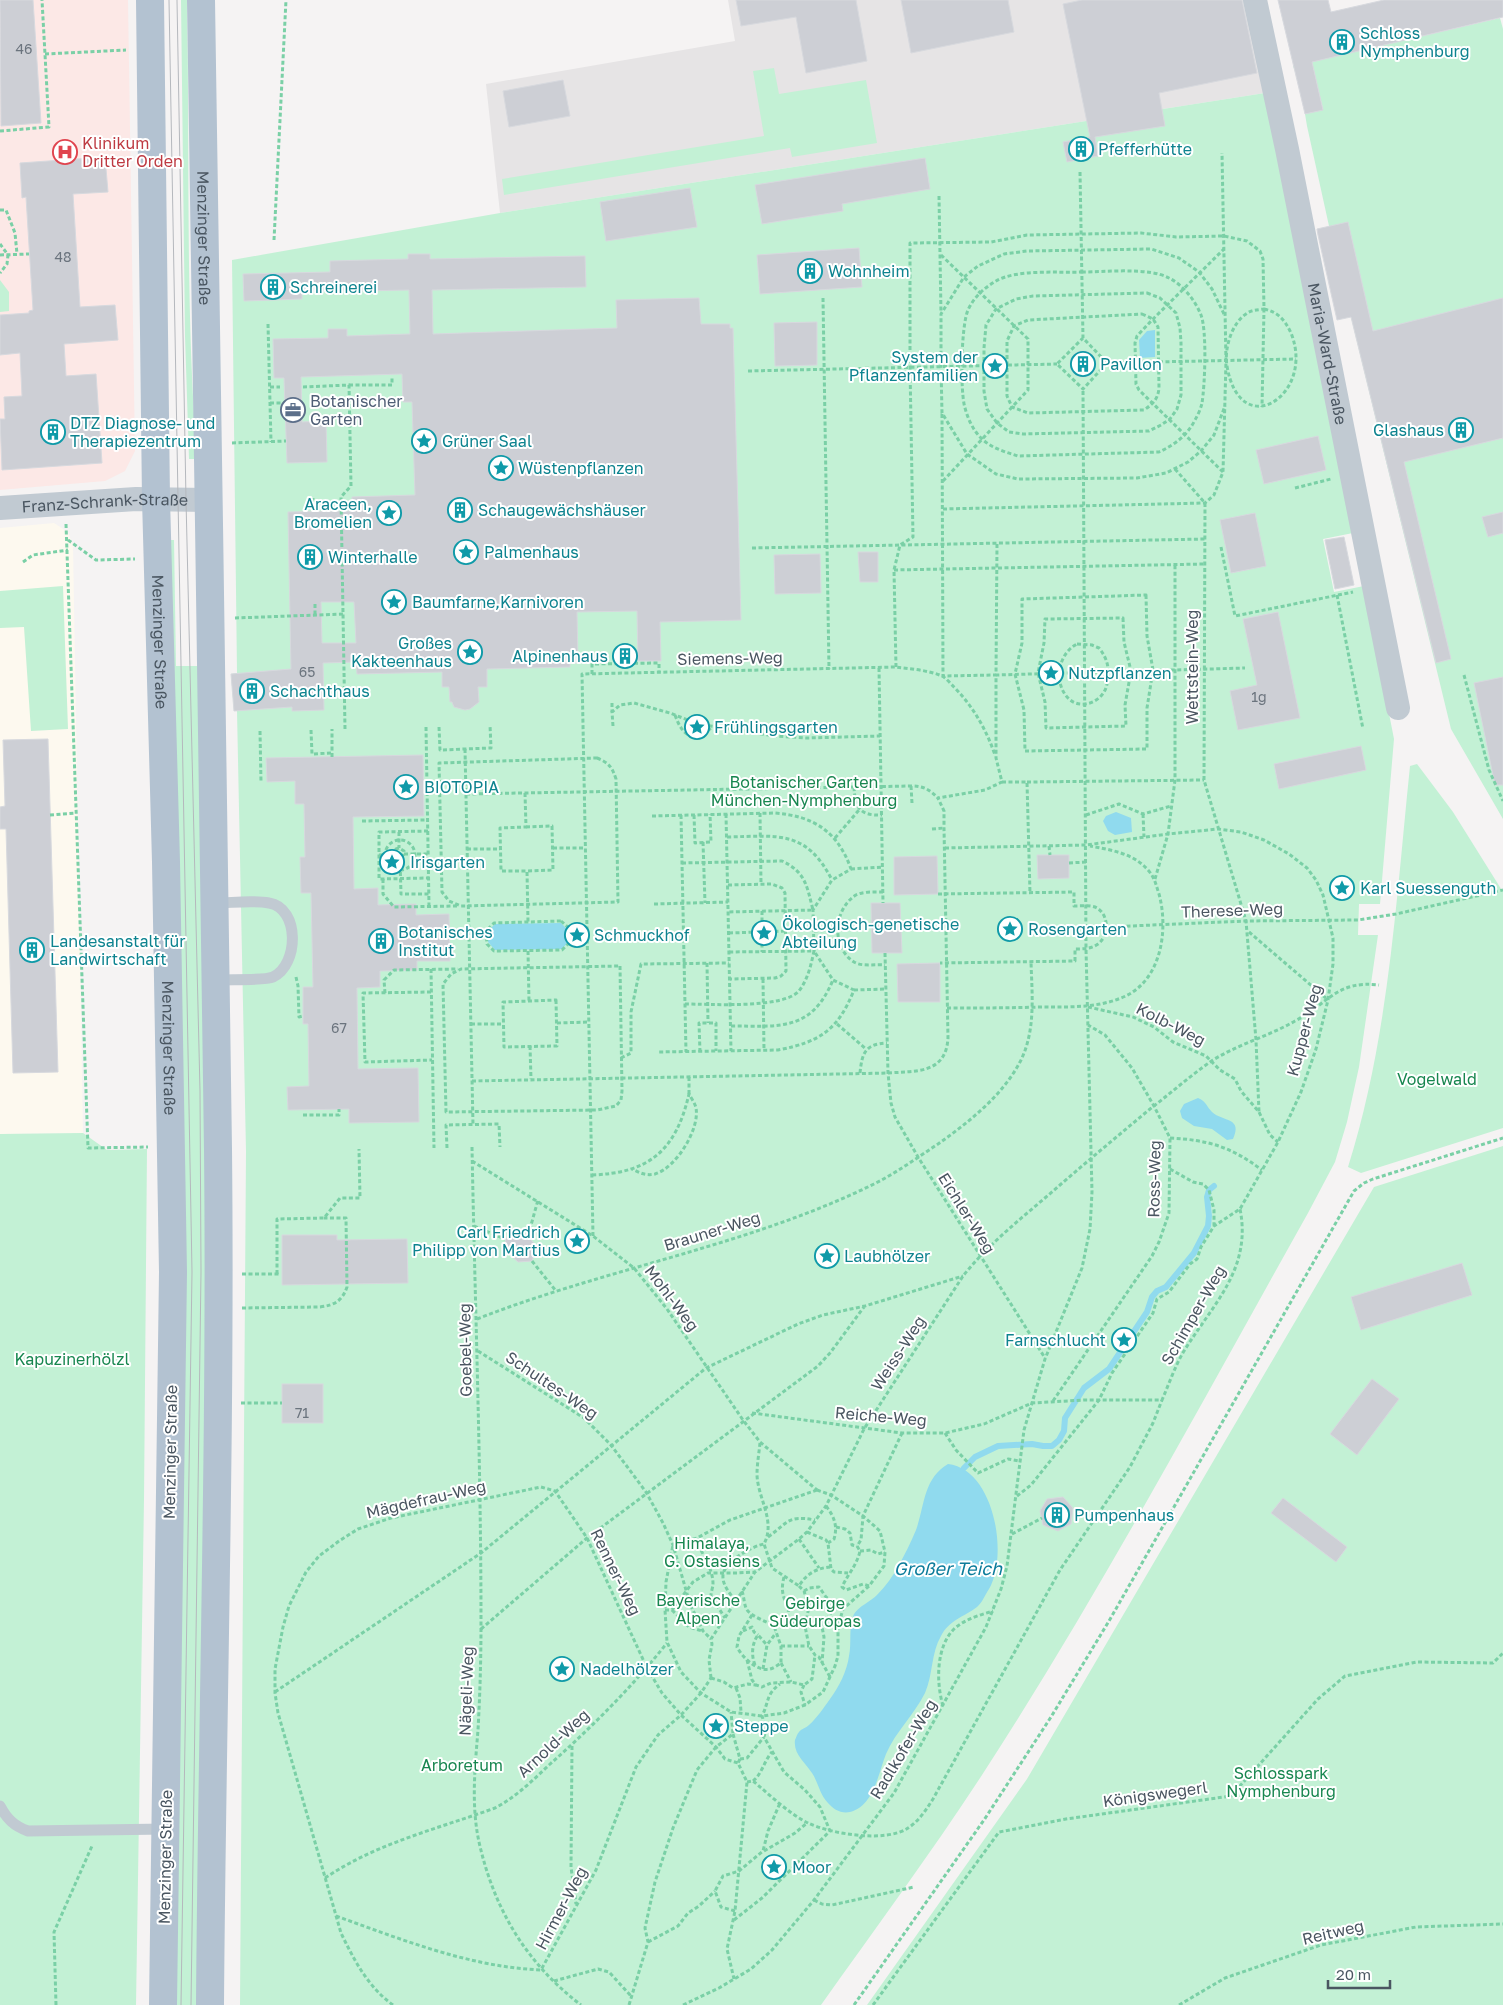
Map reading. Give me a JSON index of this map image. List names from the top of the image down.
{
  "streets": {
    "main road": ["Menzinger Straße"],
    "street": ["Maria-Ward-Straße", "Franz-Schrank-Straße"],
    "path": [
      "Siemens-Weg",
      "Wettstein-Weg",
      "Therese-Weg",
      "Kolb-Weg",
      "Kupper-Weg",
      "Ross-Weg",
      "Eichler-Weg",
      "Brauner-Weg",
      "Mohl-Weg",
      "Schimper-Weg",
      "Goebel-Weg",
      "Weiss-Weg",
      "Schultes-Weg",
      "Reiche-Weg",
      "Mägdefrau-Weg",
      "Renner-Weg",
      "Nägeli-Weg",
      "Arnold-Weg",
      "Radlkofer-Weg",
      "Königswegerl",
      "Hirmer-Weg",
      "Reitweg"
    ]
  },
  "crossings": [
    ["Menzinger Straße", "Franz-Schrank-Straße"],
    ["Siemens-Weg", "Wettstein-Weg"],
    ["Siemens-Weg", "Radlkofer-Weg"],
    ["Wettstein-Weg", "Therese-Weg"],
    ["Wettstein-Weg", "Kolb-Weg"],
    ["Wettstein-Weg", "Kupper-Weg"],
    ["Wettstein-Weg", "Weiss-Weg"],
    ["Therese-Weg", "Kupper-Weg"],
    ["Kolb-Weg", "Weiss-Weg"],
    ["Kolb-Weg", "Radlkofer-Weg"],
    ["Kupper-Weg", "Schimper-Weg"],
    ["Kupper-Weg", "Weiss-Weg"],
    ["Kupper-Weg", "Radlkofer-Weg"],
    ["Ross-Weg", "Weiss-Weg"],
    ["Ross-Weg", "Reiche-Weg"],
    ["Ross-Weg", "Radlkofer-Weg"],
    ["Eichler-Weg", "Brauner-Weg"],
    ["Eichler-Weg", "Weiss-Weg"],
    ["Eichler-Weg", "Radlkofer-Weg"],
    ["Brauner-Weg", "Mohl-Weg"],
    ["Brauner-Weg", "Goebel-Weg"],
    ["Mohl-Weg", "Goebel-Weg"],
    ["Schimper-Weg", "Radlkofer-Weg"],
    ["Goebel-Weg", "Schultes-Weg"],
    ["Goebel-Weg", "Mägdefrau-Weg"],
    ["Goebel-Weg", "Nägeli-Weg"],
    ["Weiss-Weg", "Reiche-Weg"],
    ["Weiss-Weg", "Radlkofer-Weg"],
    ["Reiche-Weg", "Radlkofer-Weg"],
    ["Mägdefrau-Weg", "Renner-Weg"],
    ["Mägdefrau-Weg", "Arnold-Weg"],
    ["Renner-Weg", "Arnold-Weg"],
    ["Renner-Weg", "Hirmer-Weg"],
    ["Nägeli-Weg", "Arnold-Weg"],
    ["Nägeli-Weg", "Hirmer-Weg"]
  ],
  "water": ["Großer Teich"],
  "parks": [
    "Botanischer Garten München-Nymphenburg",
    "Vogelwald",
    "Kapuzinerhölzl",
    "Himalaya, G. Ostasiens",
    "Bayerische Alpen",
    "Gebirge Südeuropas",
    "Arboretum",
    "Schlosspark Nymphenburg"
  ],
  "places": {
    "building": [
      "Schloss Nymphenburg",
      "Pfefferhütte",
      "Wohnheim",
      "Schreinerei",
      "Pavillon",
      "Glashaus",
      "DTZ Diagnose- und Therapiezentrum",
      "Schaugewächshäuser",
      "Winterhalle",
      "Alpinenhaus",
      "Schachthaus",
      "Botanisches Institut",
      "Landesanstalt für Landwirtschaft",
      "Pumpenhaus"
    ],
    "hospital": ["Klinikum Dritter Orden"],
    "place": [
      "System der Pflanzenfamilien",
      "Grüner Saal",
      "Wüstenpflanzen",
      "Araceen, Bromelien",
      "Palmenhaus",
      "Baumfarne,Karnivoren",
      "Großes Kakteenhaus",
      "Nutzpflanzen",
      "Frühlingsgarten",
      "BIOTOPIA",
      "Irisgarten",
      "Karl Suessenguth",
      "Rosengarten",
      "Ökologisch-genetische Abteilung",
      "Schmuckhof",
      "Carl Friedrich Philipp von Martius",
      "Laubhölzer",
      "Farnschlucht",
      "Nadelhölzer",
      "Steppe",
      "Moor"
    ],
    "office": ["Botanischer Garten"]
  },
  "house_numbers": [
    "46",
    "48",
    "65",
    "1g",
    "67",
    "71"
  ],
  "scale_bar": "20 m"
}
